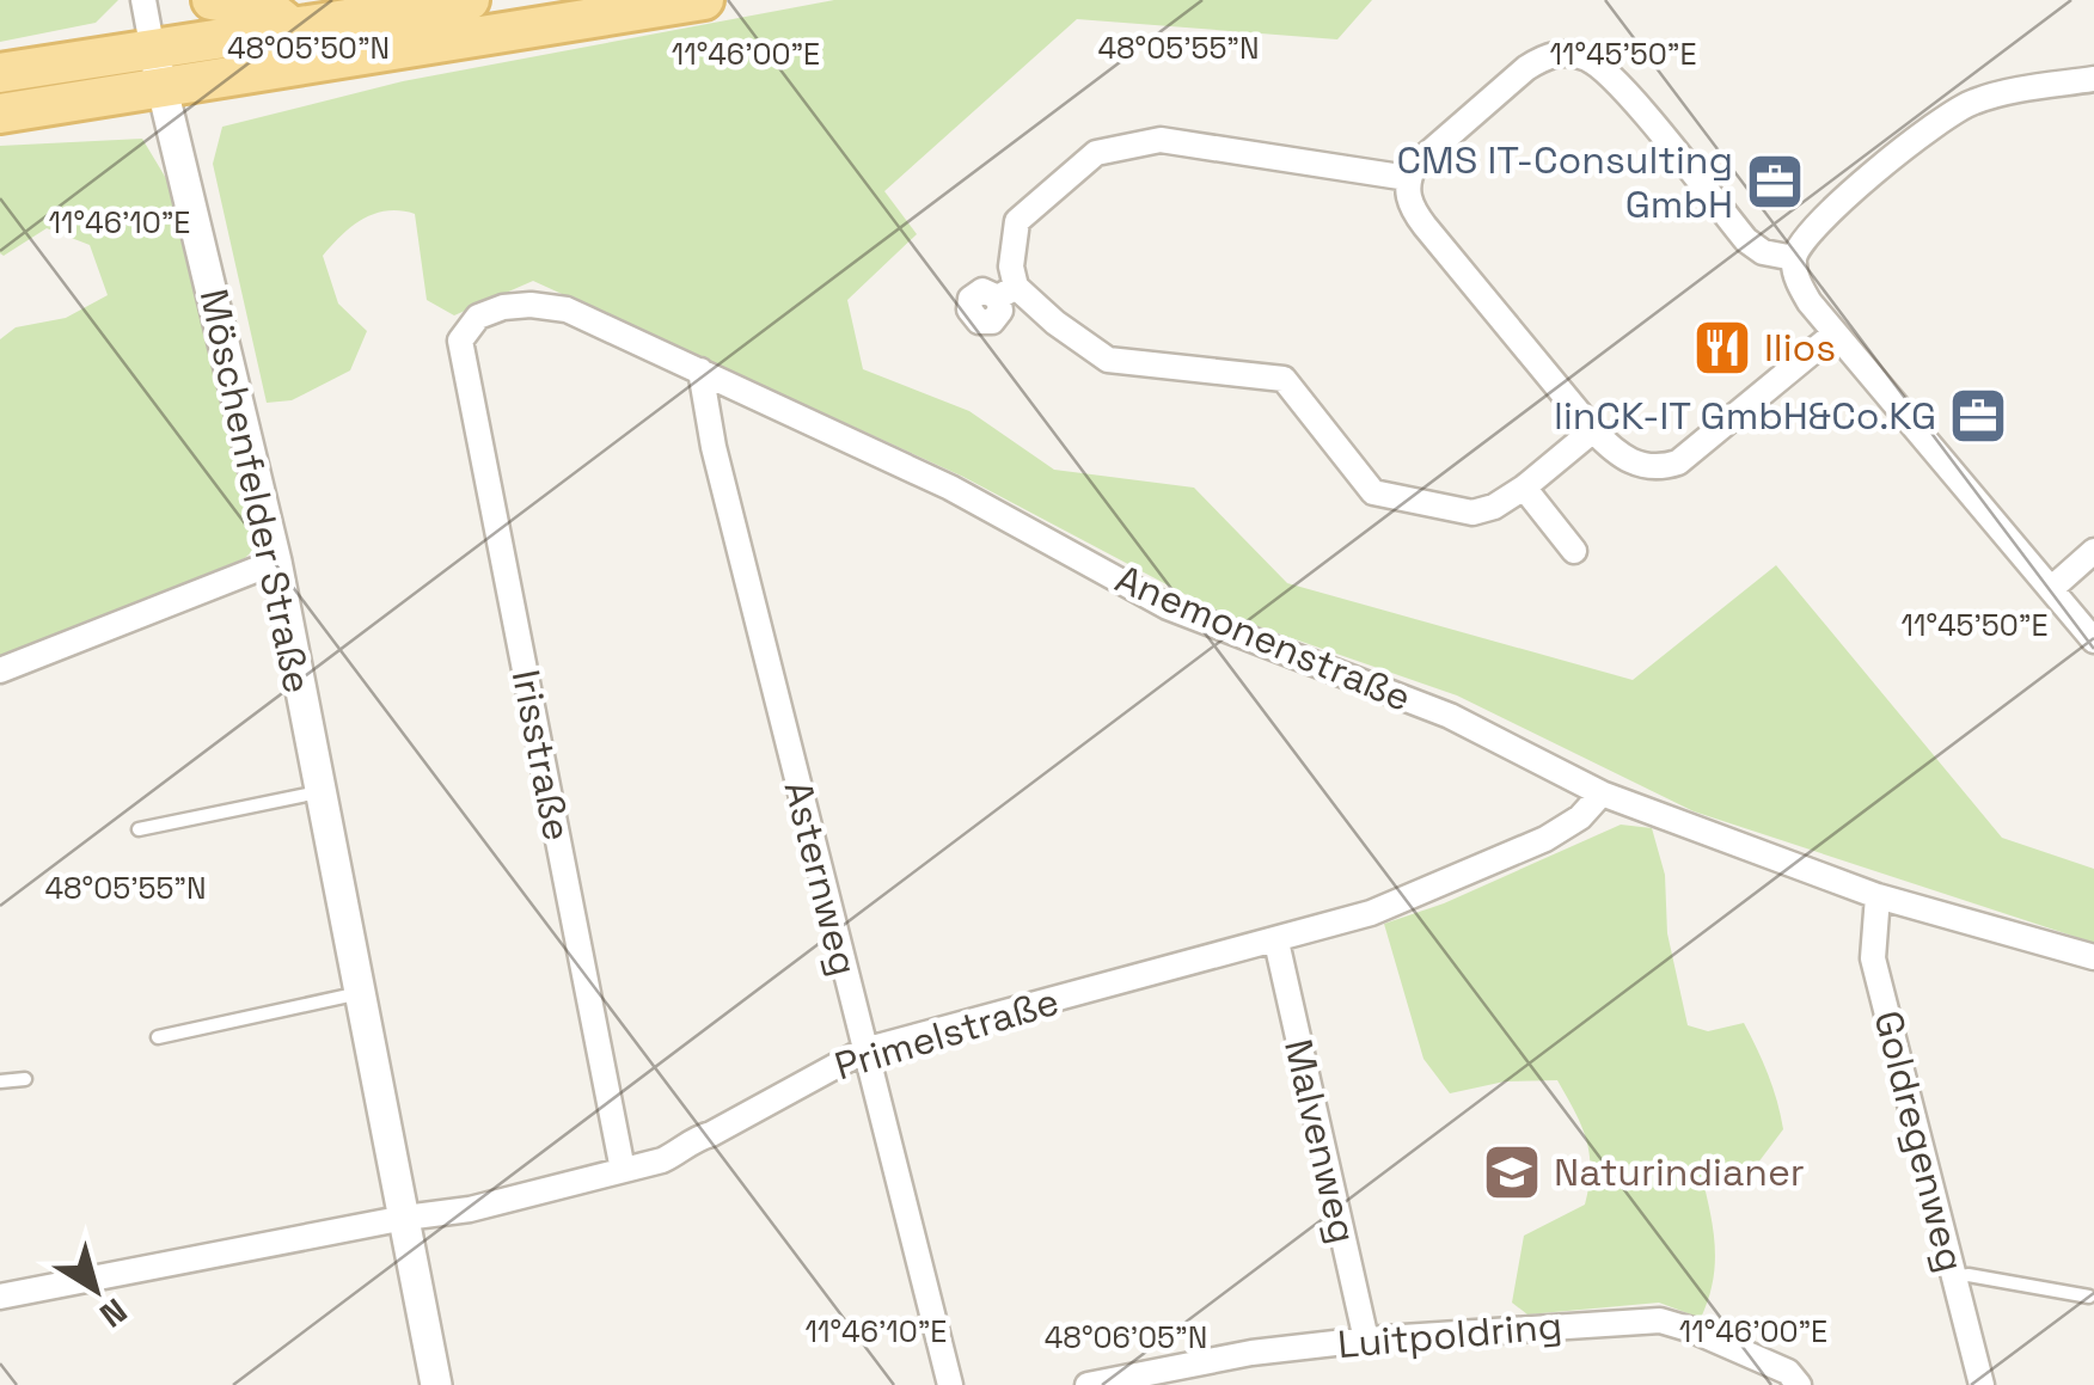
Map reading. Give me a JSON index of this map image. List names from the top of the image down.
{
  "streets": {
    "street": [
      "Möschenfelder Straße",
      "Anemonenstraße",
      "Irisstraße",
      "Asternweg",
      "Primelstraße",
      "Malvenweg",
      "Goldregenweg",
      "Luitpoldring"
    ]
  },
  "crossings": [
    ["Möschenfelder Straße", "Primelstraße"],
    ["Anemonenstraße", "Irisstraße"],
    ["Anemonenstraße", "Asternweg"],
    ["Anemonenstraße", "Primelstraße"],
    ["Anemonenstraße", "Goldregenweg"],
    ["Irisstraße", "Primelstraße"],
    ["Asternweg", "Primelstraße"],
    ["Primelstraße", "Malvenweg"],
    ["Malvenweg", "Luitpoldring"]
  ],
  "places": {
    "office": ["CMS IT-Consulting GmbH", "linCK-IT GmbH&Co.KG"],
    "restaurant": ["Ilios"],
    "school or university": ["Naturindianer"]
  },
  "north": "bottom right",
  "coordinates": [
    "48°05'50\"N",
    "48°05'55\"N",
    "11°46'00\"E",
    "11°45'50\"E",
    "11°46'10\"E",
    "48°06'05\"N"
  ]
}
